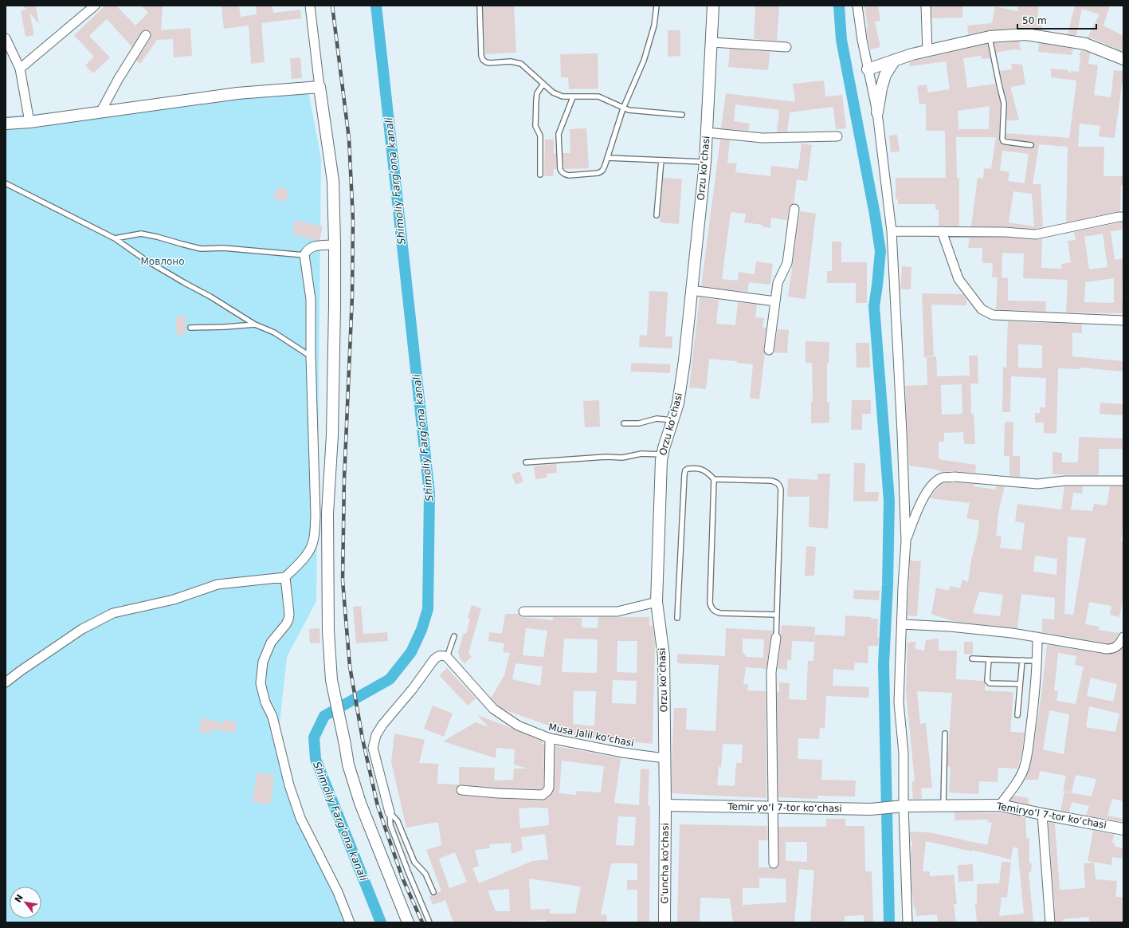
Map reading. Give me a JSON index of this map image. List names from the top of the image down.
{
  "streets": {
    "street": [
      "Orzu koʻchasi",
      "Musa Jalil koʻchasi",
      "Temir yoʻl 7-tor koʻchasi",
      "Temiryoʻl 7-tor koʻchasi",
      "G'uncha ko'chasi"
    ]
  },
  "crossings": [
    ["Orzu koʻchasi", "Musa Jalil koʻchasi"],
    ["Orzu koʻchasi", "Temir yoʻl 7-tor koʻchasi"],
    ["Orzu koʻchasi", "G'uncha ko'chasi"],
    ["Temir yoʻl 7-tor koʻchasi", "Temiryoʻl 7-tor koʻchasi"],
    ["Temir yoʻl 7-tor koʻchasi", "G'uncha ko'chasi"]
  ],
  "water": ["Shimoliy Fargʻona kanali"],
  "parks": ["Мовлоно"],
  "scale_bar": "50 m",
  "north": "top left"
}
